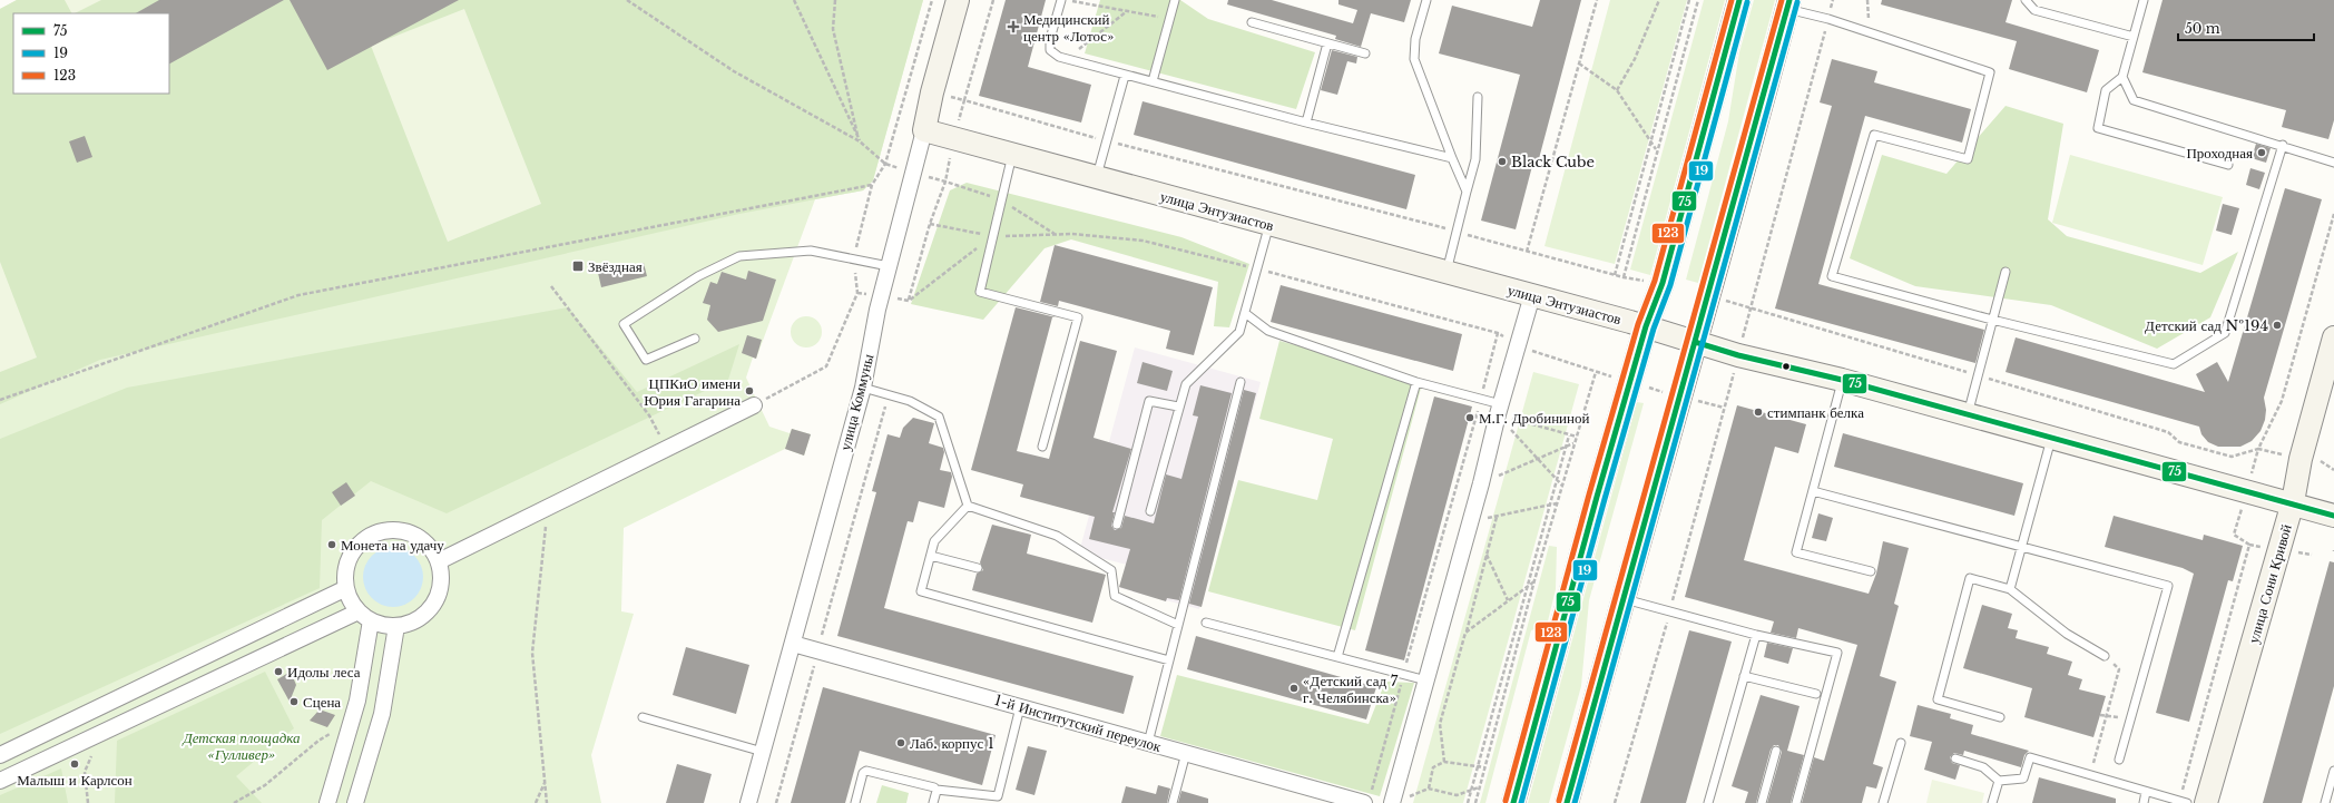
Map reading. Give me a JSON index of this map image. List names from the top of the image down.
{
  "streets": {
    "main road": ["улица Энтузиастов", "улица Коммуны", "улица Сони Кривой"],
    "street": ["1-й Институтский переулок"]
  },
  "crossings": [
    ["улица Энтузиастов", "улица Коммуны"],
    ["улица Энтузиастов", "улица Сони Кривой"],
    ["улица Коммуны", "1-й Институтский переулок"]
  ],
  "parks": ["Детская площадка «Гулливер»"],
  "places": {
    "health": ["Медицинский центр «Лотос»"],
    "other": [
      "Проходная",
      "Black Cube",
      "Детский сад №194",
      "ЦПКиО имени Юрия Гагарина",
      "стимпанк белка",
      "М.Г. Дробининой",
      "Монета на удачу",
      "Идолы леса",
      "«Детский сад 7 г. Челябинска»",
      "Сцена",
      "Лаб. корпус 1",
      "Малыш и Карлсон"
    ],
    "transit": ["Звёздная"]
  },
  "lines": ["transit line 75", "transit line 123", "transit line 19"],
  "legend": ["75", "19", "123"],
  "scale_bar": "50 m"
}
